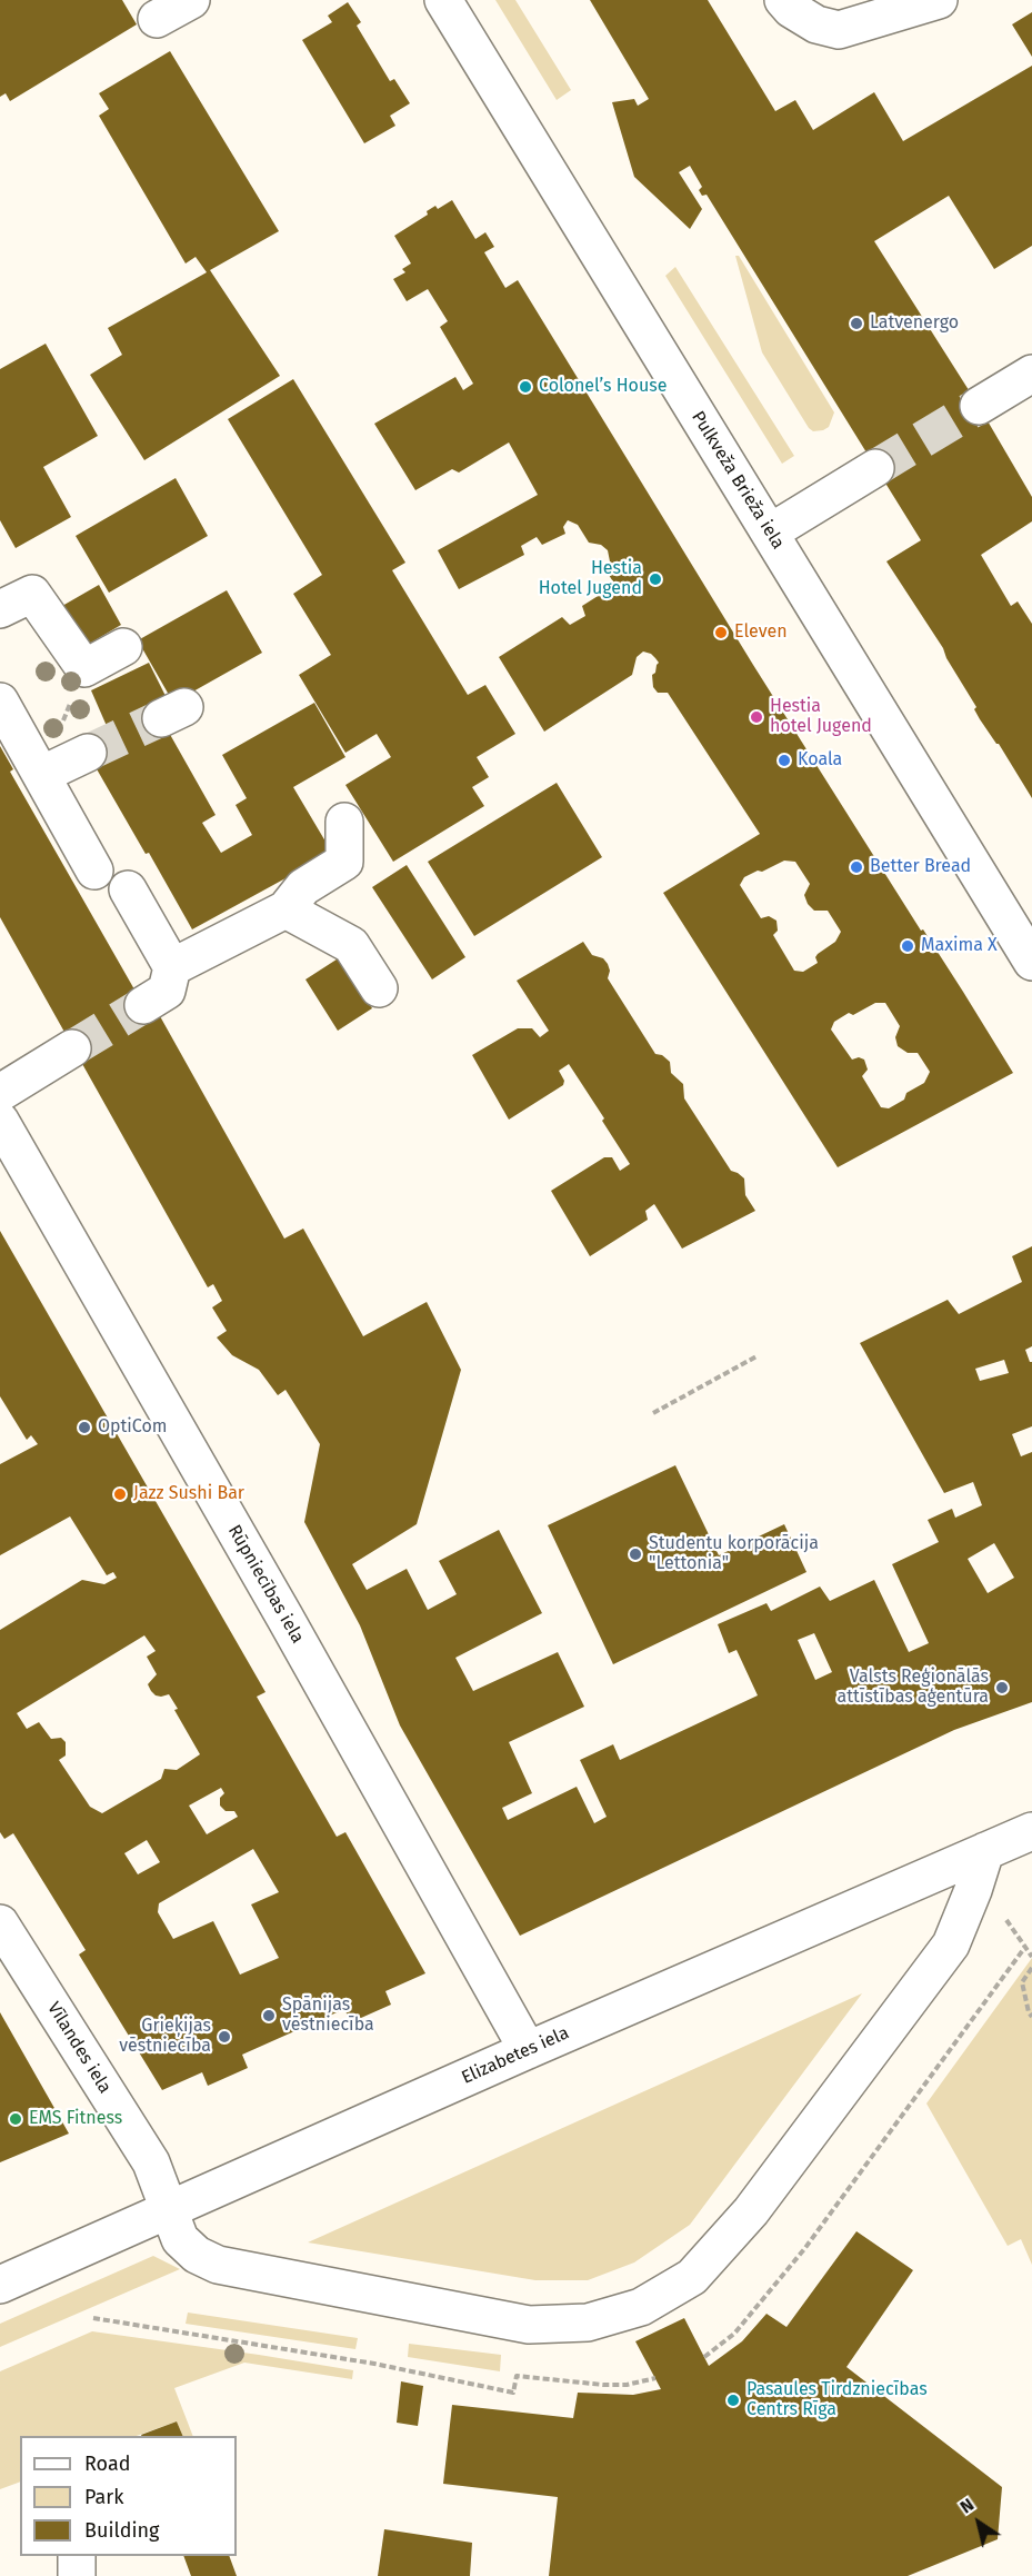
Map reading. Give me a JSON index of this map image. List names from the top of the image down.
{
  "streets": {
    "street": [
      "Pulkveža Brieža iela",
      "Rūpniecības iela",
      "Vīlandes iela",
      "Elizabetes iela"
    ]
  },
  "crossings": [
    ["Rūpniecības iela", "Elizabetes iela"],
    ["Vīlandes iela", "Elizabetes iela"]
  ],
  "places": [
    "Latvenergo",
    "Colonel’s House",
    "Hestia Hotel Jugend",
    "Eleven",
    "Hestia hotel Jugend",
    "Koala",
    "Better Bread",
    "Maxima X",
    "OptiCom",
    "Jazz Sushi Bar",
    "Studentu korporācija \"Lettonia\"",
    "Valsts Reģionālās attīstības aģentūra",
    "Spānijas vēstniecība",
    "Grieķijas vēstniecība",
    "EMS Fitness",
    "Pasaules Tirdzniecības Centrs Rīga"
  ],
  "legend": ["Road", "Park", "Building"],
  "north": "top left"
}
